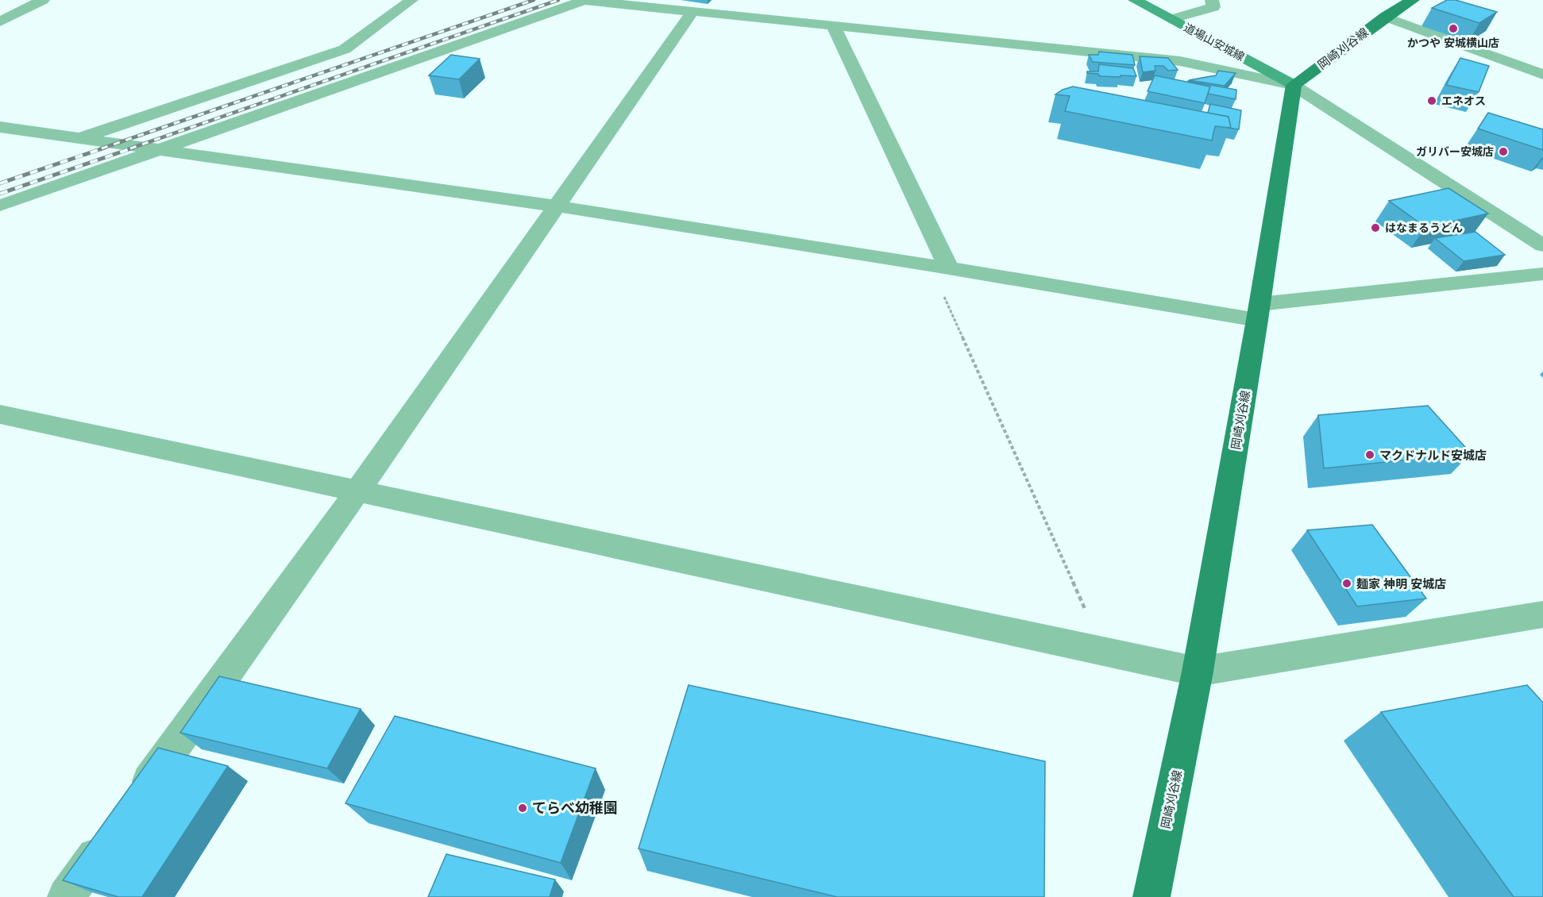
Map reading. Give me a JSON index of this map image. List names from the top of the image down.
{
  "streets": {
    "main road": ["道場山安城線", "岡崎刈谷線"]
  },
  "crossings": [
    ["道場山安城線", "岡崎刈谷線"]
  ],
  "places": [
    "かつや 安城横山店",
    "エネオス",
    "ガリバー安城店",
    "はなまるうどん",
    "マクドナルド安城店",
    "麺家 神明 安城店",
    "てらべ幼稚園"
  ]
}
